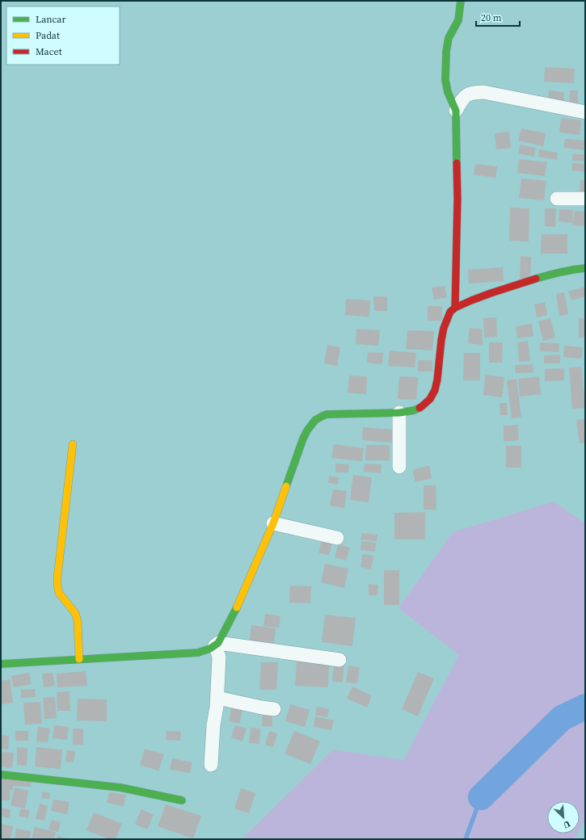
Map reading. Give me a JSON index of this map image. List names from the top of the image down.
{
  "legend": ["Lancar", "Padat", "Macet"],
  "scale_bar": "20 m",
  "north": "bottom right"
}
